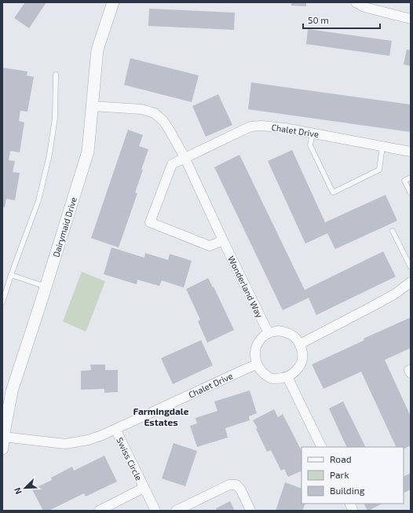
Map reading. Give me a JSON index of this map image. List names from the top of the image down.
{
  "streets": {
    "street": [
      "Chalet Drive",
      "Dairymaid Drive",
      "Wonderland Way",
      "Swiss Circle"
    ]
  },
  "crossings": [
    ["Chalet Drive", "Dairymaid Drive"],
    ["Chalet Drive", "Wonderland Way"],
    ["Chalet Drive", "Swiss Circle"],
    ["Dairymaid Drive", "Wonderland Way"]
  ],
  "districts": ["Farmingdale Estates"],
  "legend": ["Road", "Park", "Building"],
  "scale_bar": "50 m",
  "north": "bottom left"
}
